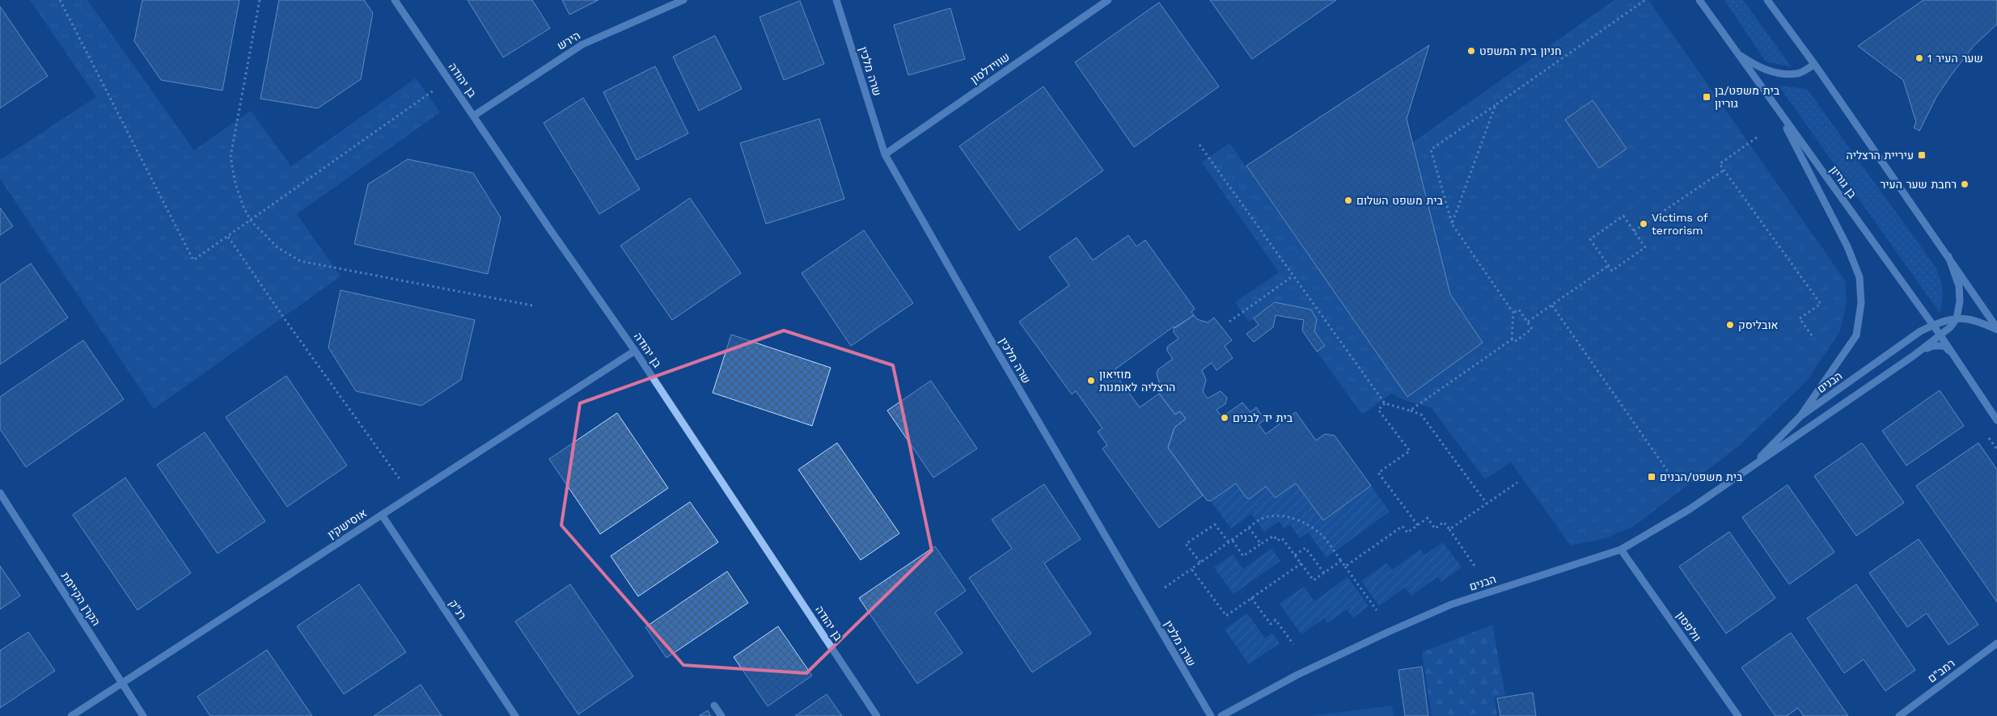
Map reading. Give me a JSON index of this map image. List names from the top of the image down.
{
  "streets": {
    "street": [
      "הירש",
      "שווידלסון",
      "שרה מלכין",
      "בן יהודה",
      "בן גוריון",
      "הבנים",
      "אוסישקין",
      "הקרן הקיימת",
      "רנ\"ק",
      "וולפסון",
      "רמב\"ם"
    ]
  },
  "crossings": [
    ["הירש", "בן יהודה"],
    ["שווידלסון", "שרה מלכין"],
    ["בן יהודה", "אוסישקין"],
    ["בן גוריון", "הבנים"],
    ["הבנים", "וולפסון"],
    ["אוסישקין", "הקרן הקיימת"],
    ["אוסישקין", "רנ\"ק"]
  ],
  "places": {
    "other": [
      "חניון בית המשפט",
      "שער העיר 1",
      "רחבת שער העיר",
      "בית משפט השלום",
      "Victims of terrorism",
      "אובליסק",
      "מוזיאון הרצליה לאומנות",
      "בית יד לבנים"
    ],
    "transit": ["בית משפט/בן גוריון", "עיריית הרצליה", "בית משפט/הבנים"]
  }
}
